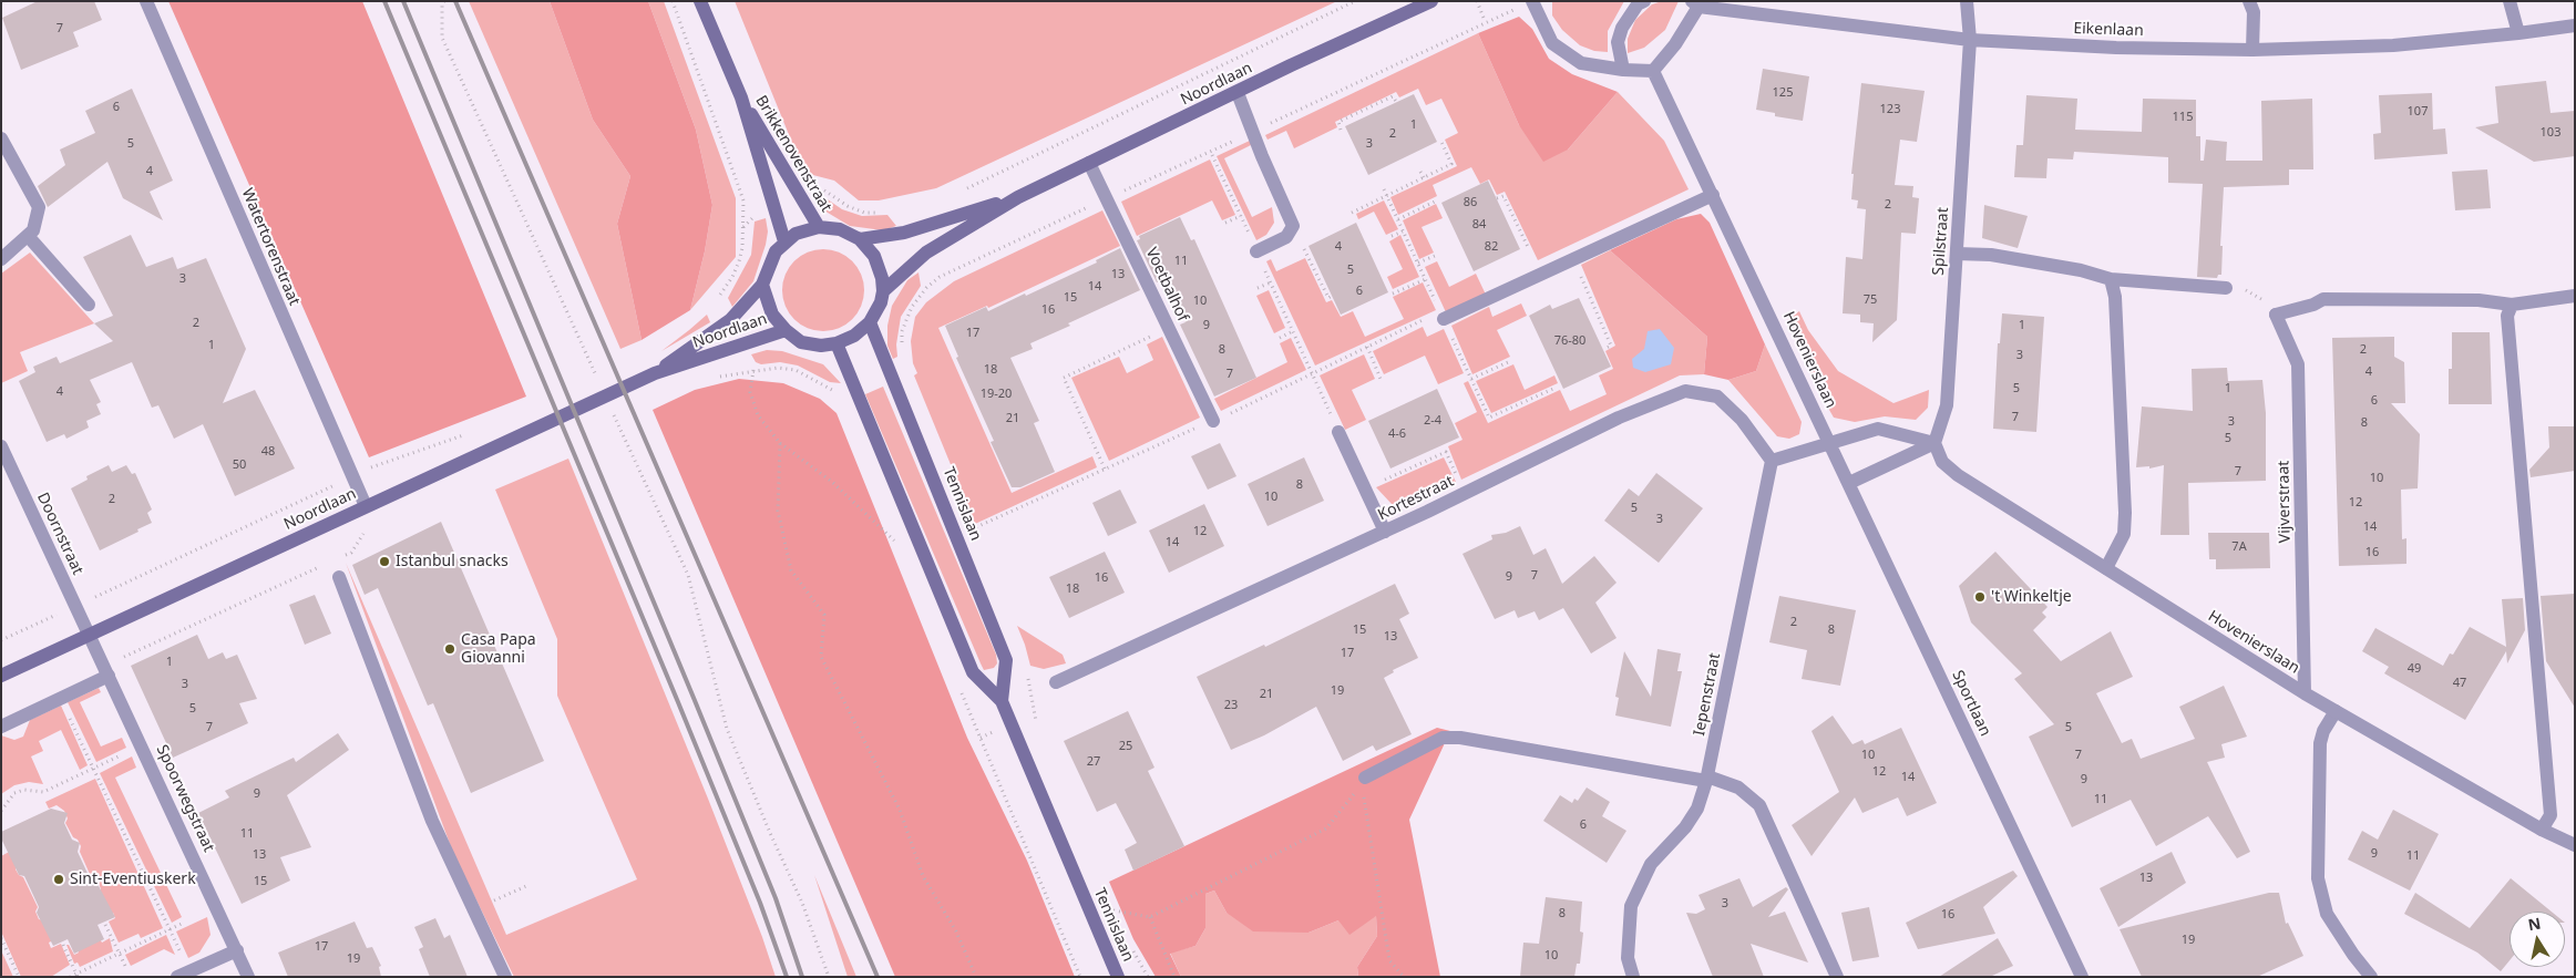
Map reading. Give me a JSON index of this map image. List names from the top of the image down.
{
  "streets": {
    "street": [
      "Eikenlaan",
      "Noordlaan",
      "Brikkenovenstraat",
      "Spilstraat",
      "Watertorenstraat",
      "Voetbalhof",
      "Hovenierslaan",
      "Kortestraat",
      "Vijverstraat",
      "Tennislaan",
      "Doornstraat",
      "Iepenstraat",
      "Sportlaan",
      "Spoorwegstraat"
    ]
  },
  "crossings": [
    ["Eikenlaan", "Spilstraat"],
    ["Eikenlaan", "Hovenierslaan"],
    ["Noordlaan", "Brikkenovenstraat"],
    ["Noordlaan", "Watertorenstraat"],
    ["Noordlaan", "Voetbalhof"],
    ["Noordlaan", "Tennislaan"],
    ["Noordlaan", "Doornstraat"],
    ["Noordlaan", "Spoorwegstraat"],
    ["Brikkenovenstraat", "Tennislaan"],
    ["Spilstraat", "Hovenierslaan"],
    ["Hovenierslaan", "Vijverstraat"],
    ["Hovenierslaan", "Sportlaan"],
    ["Kortestraat", "Iepenstraat"],
    ["Doornstraat", "Spoorwegstraat"]
  ],
  "places": [
    "Istanbul snacks",
    "'t Winkeltje",
    "Casa Papa Giovanni",
    "Sint-Eventiuskerk"
  ],
  "house_numbers": [
    "7",
    "125",
    "6",
    "123",
    "107",
    "115",
    "1",
    "103",
    "2",
    "5",
    "3",
    "4",
    "86",
    "2",
    "84",
    "4",
    "82",
    "11",
    "5",
    "13",
    "3",
    "14",
    "6",
    "15",
    "75",
    "10",
    "16",
    "2",
    "9",
    "1",
    "17",
    "76-80",
    "1",
    "8",
    "2",
    "3",
    "18",
    "4",
    "7",
    "5",
    "1",
    "4",
    "19-20",
    "6",
    "7",
    "21",
    "2-4",
    "3",
    "8",
    "4-6",
    "5",
    "48",
    "50",
    "7",
    "10",
    "8",
    "10",
    "2",
    "12",
    "5",
    "3",
    "14",
    "12",
    "14",
    "7A",
    "16",
    "7",
    "9",
    "16",
    "18",
    "2",
    "15",
    "8",
    "13",
    "17",
    "1",
    "49",
    "47",
    "3",
    "19",
    "21",
    "23",
    "5",
    "7",
    "5",
    "25",
    "10",
    "7",
    "27",
    "12",
    "14",
    "9",
    "9",
    "11",
    "6",
    "11",
    "9",
    "13",
    "11",
    "13",
    "15",
    "3",
    "8",
    "16",
    "19",
    "17",
    "10",
    "19"
  ],
  "north": "top"
}
